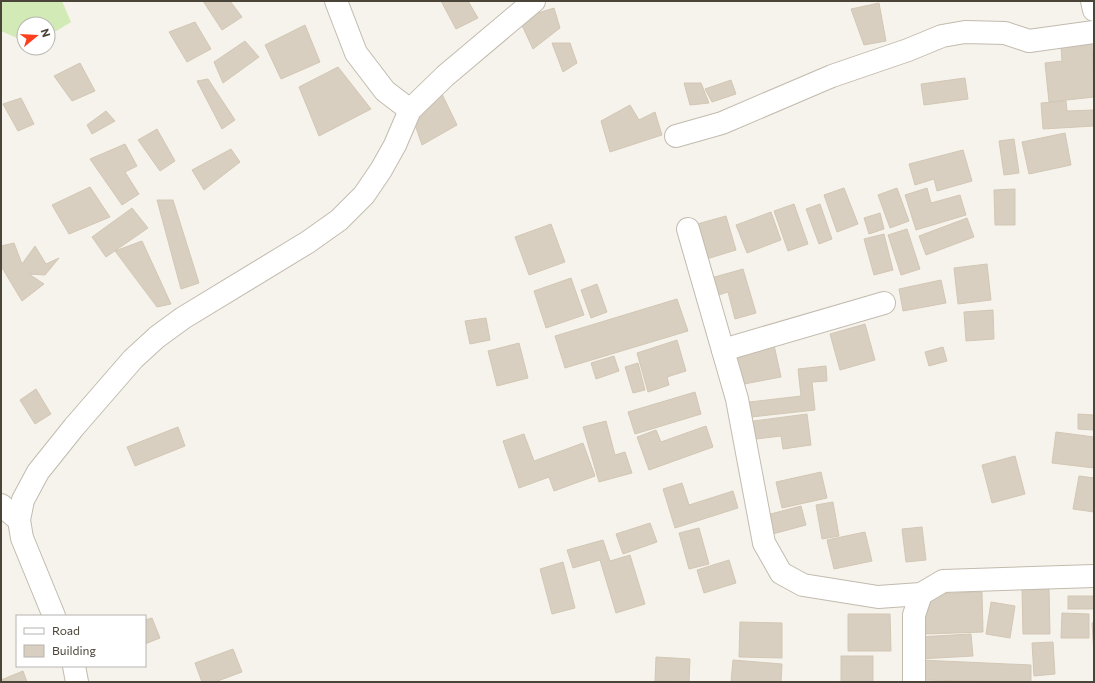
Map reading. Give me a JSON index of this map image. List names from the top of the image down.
{
  "legend": ["Road", "Building"],
  "north": "right"
}
